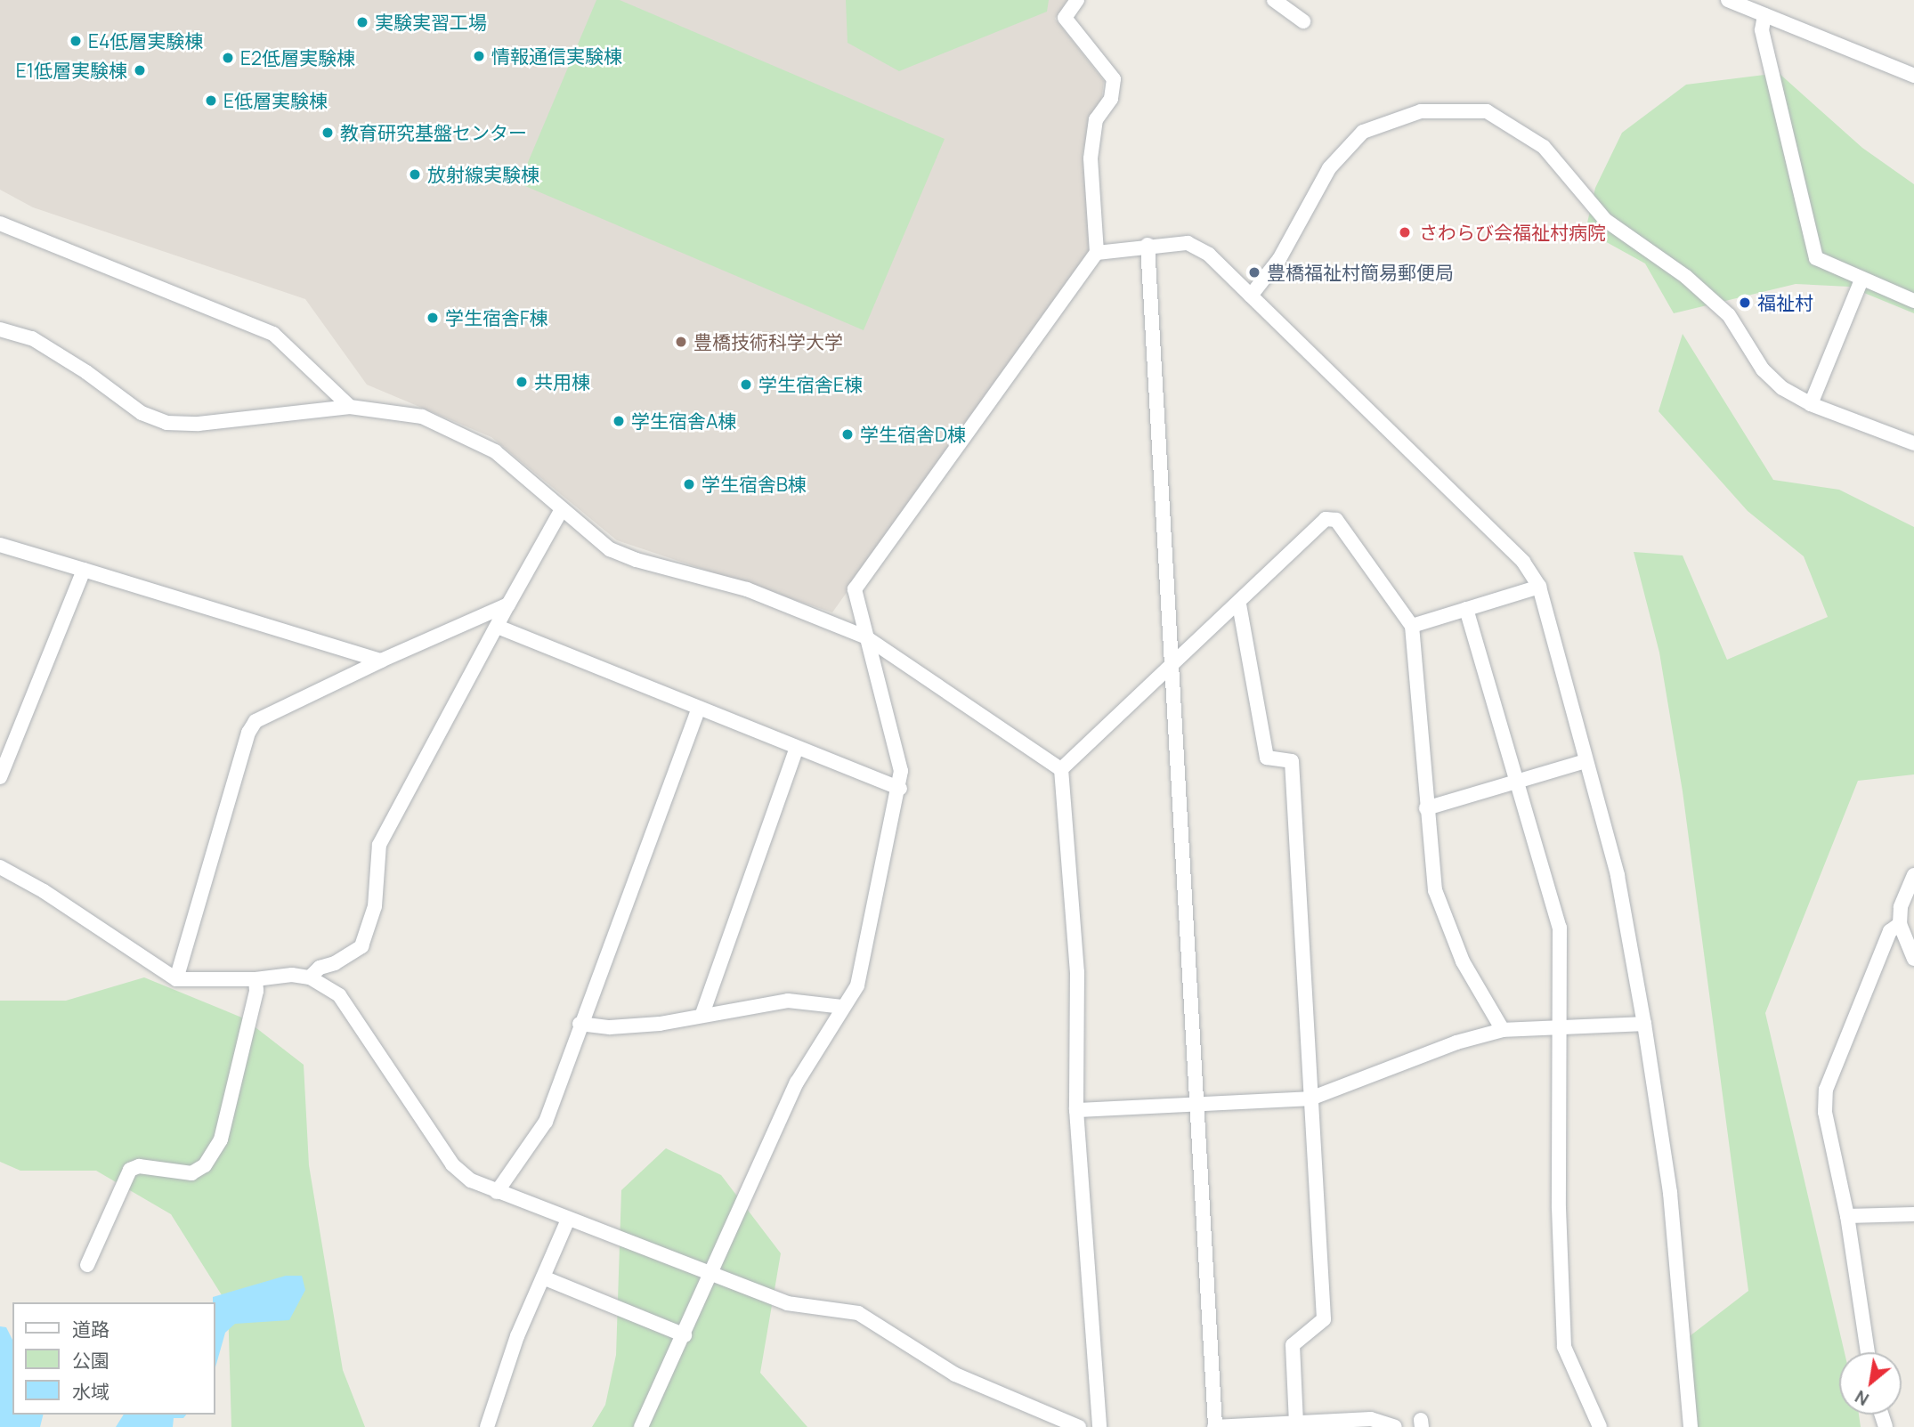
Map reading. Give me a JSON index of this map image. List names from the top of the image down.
{
  "places": [
    "実験実習工場",
    "E4低層実験棟",
    "情報通信実験棟",
    "E2低層実験棟",
    "E1低層実験棟",
    "E低層実験棟",
    "教育研究基盤センター",
    "放射線実験棟",
    "さわらび会福祉村病院",
    "豊橋福祉村簡易郵便局",
    "福祉村",
    "学生宿舎F棟",
    "豊橋技術科学大学",
    "共用棟",
    "学生宿舎E棟",
    "学生宿舎A棟",
    "学生宿舎D棟",
    "学生宿舎B棟"
  ],
  "legend": ["道路", "公園", "水域"],
  "north": "bottom left"
}
